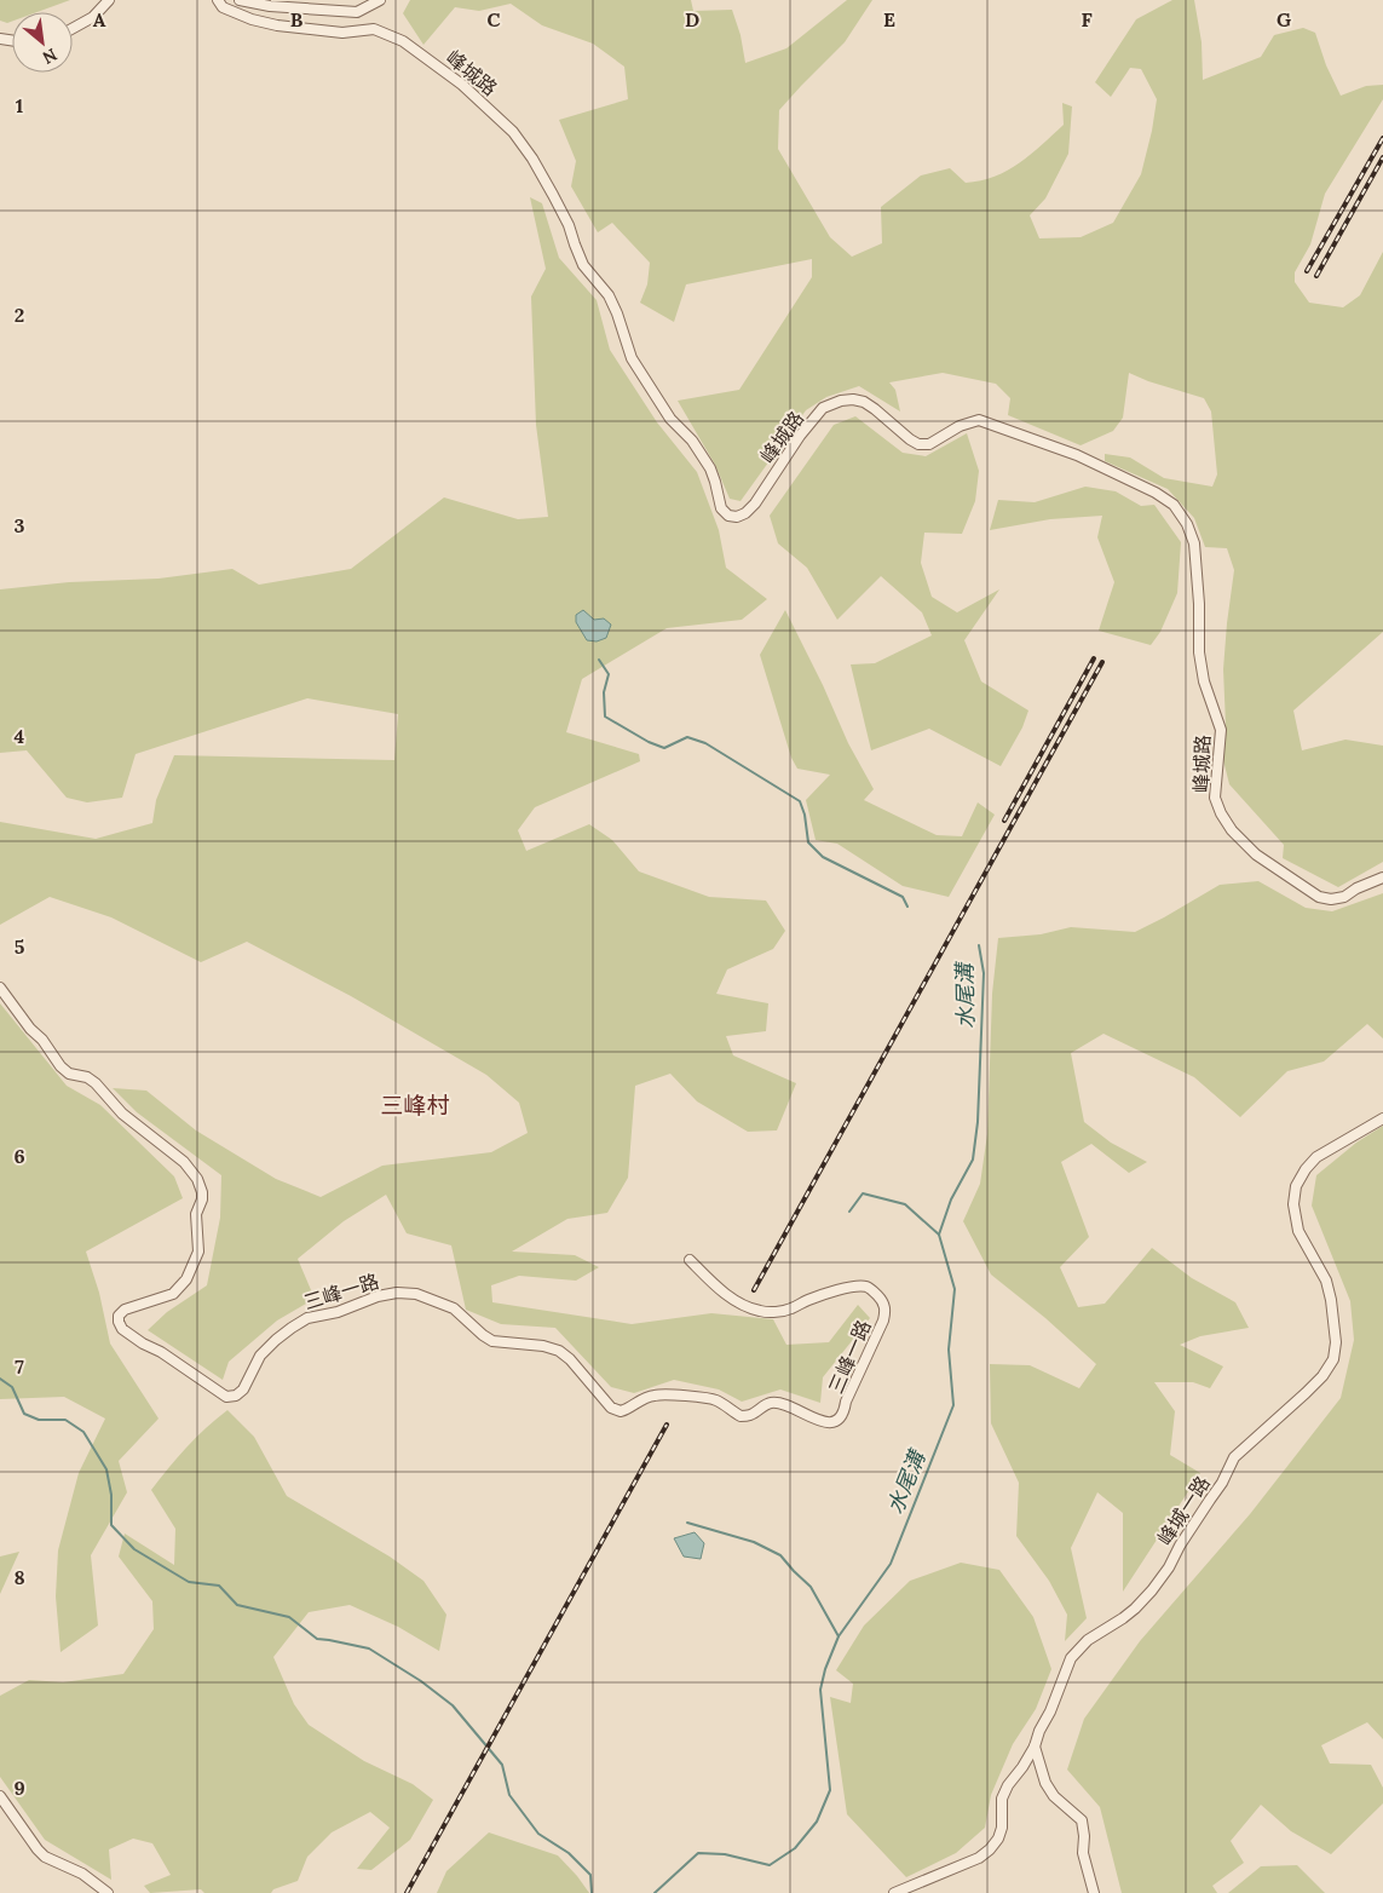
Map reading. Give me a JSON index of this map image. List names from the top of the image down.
{
  "streets": {
    "street": ["峰城路", "三峰一路", "峰城一路"]
  },
  "districts": ["三峰村"],
  "water": ["水尾溝"],
  "north": "bottom right",
  "grid": {
    "columns": [
      "A",
      "B",
      "C",
      "D",
      "E",
      "F",
      "G"
    ],
    "rows": [
      "1",
      "2",
      "3",
      "4",
      "5",
      "6",
      "7",
      "8",
      "9"
    ]
  }
}
